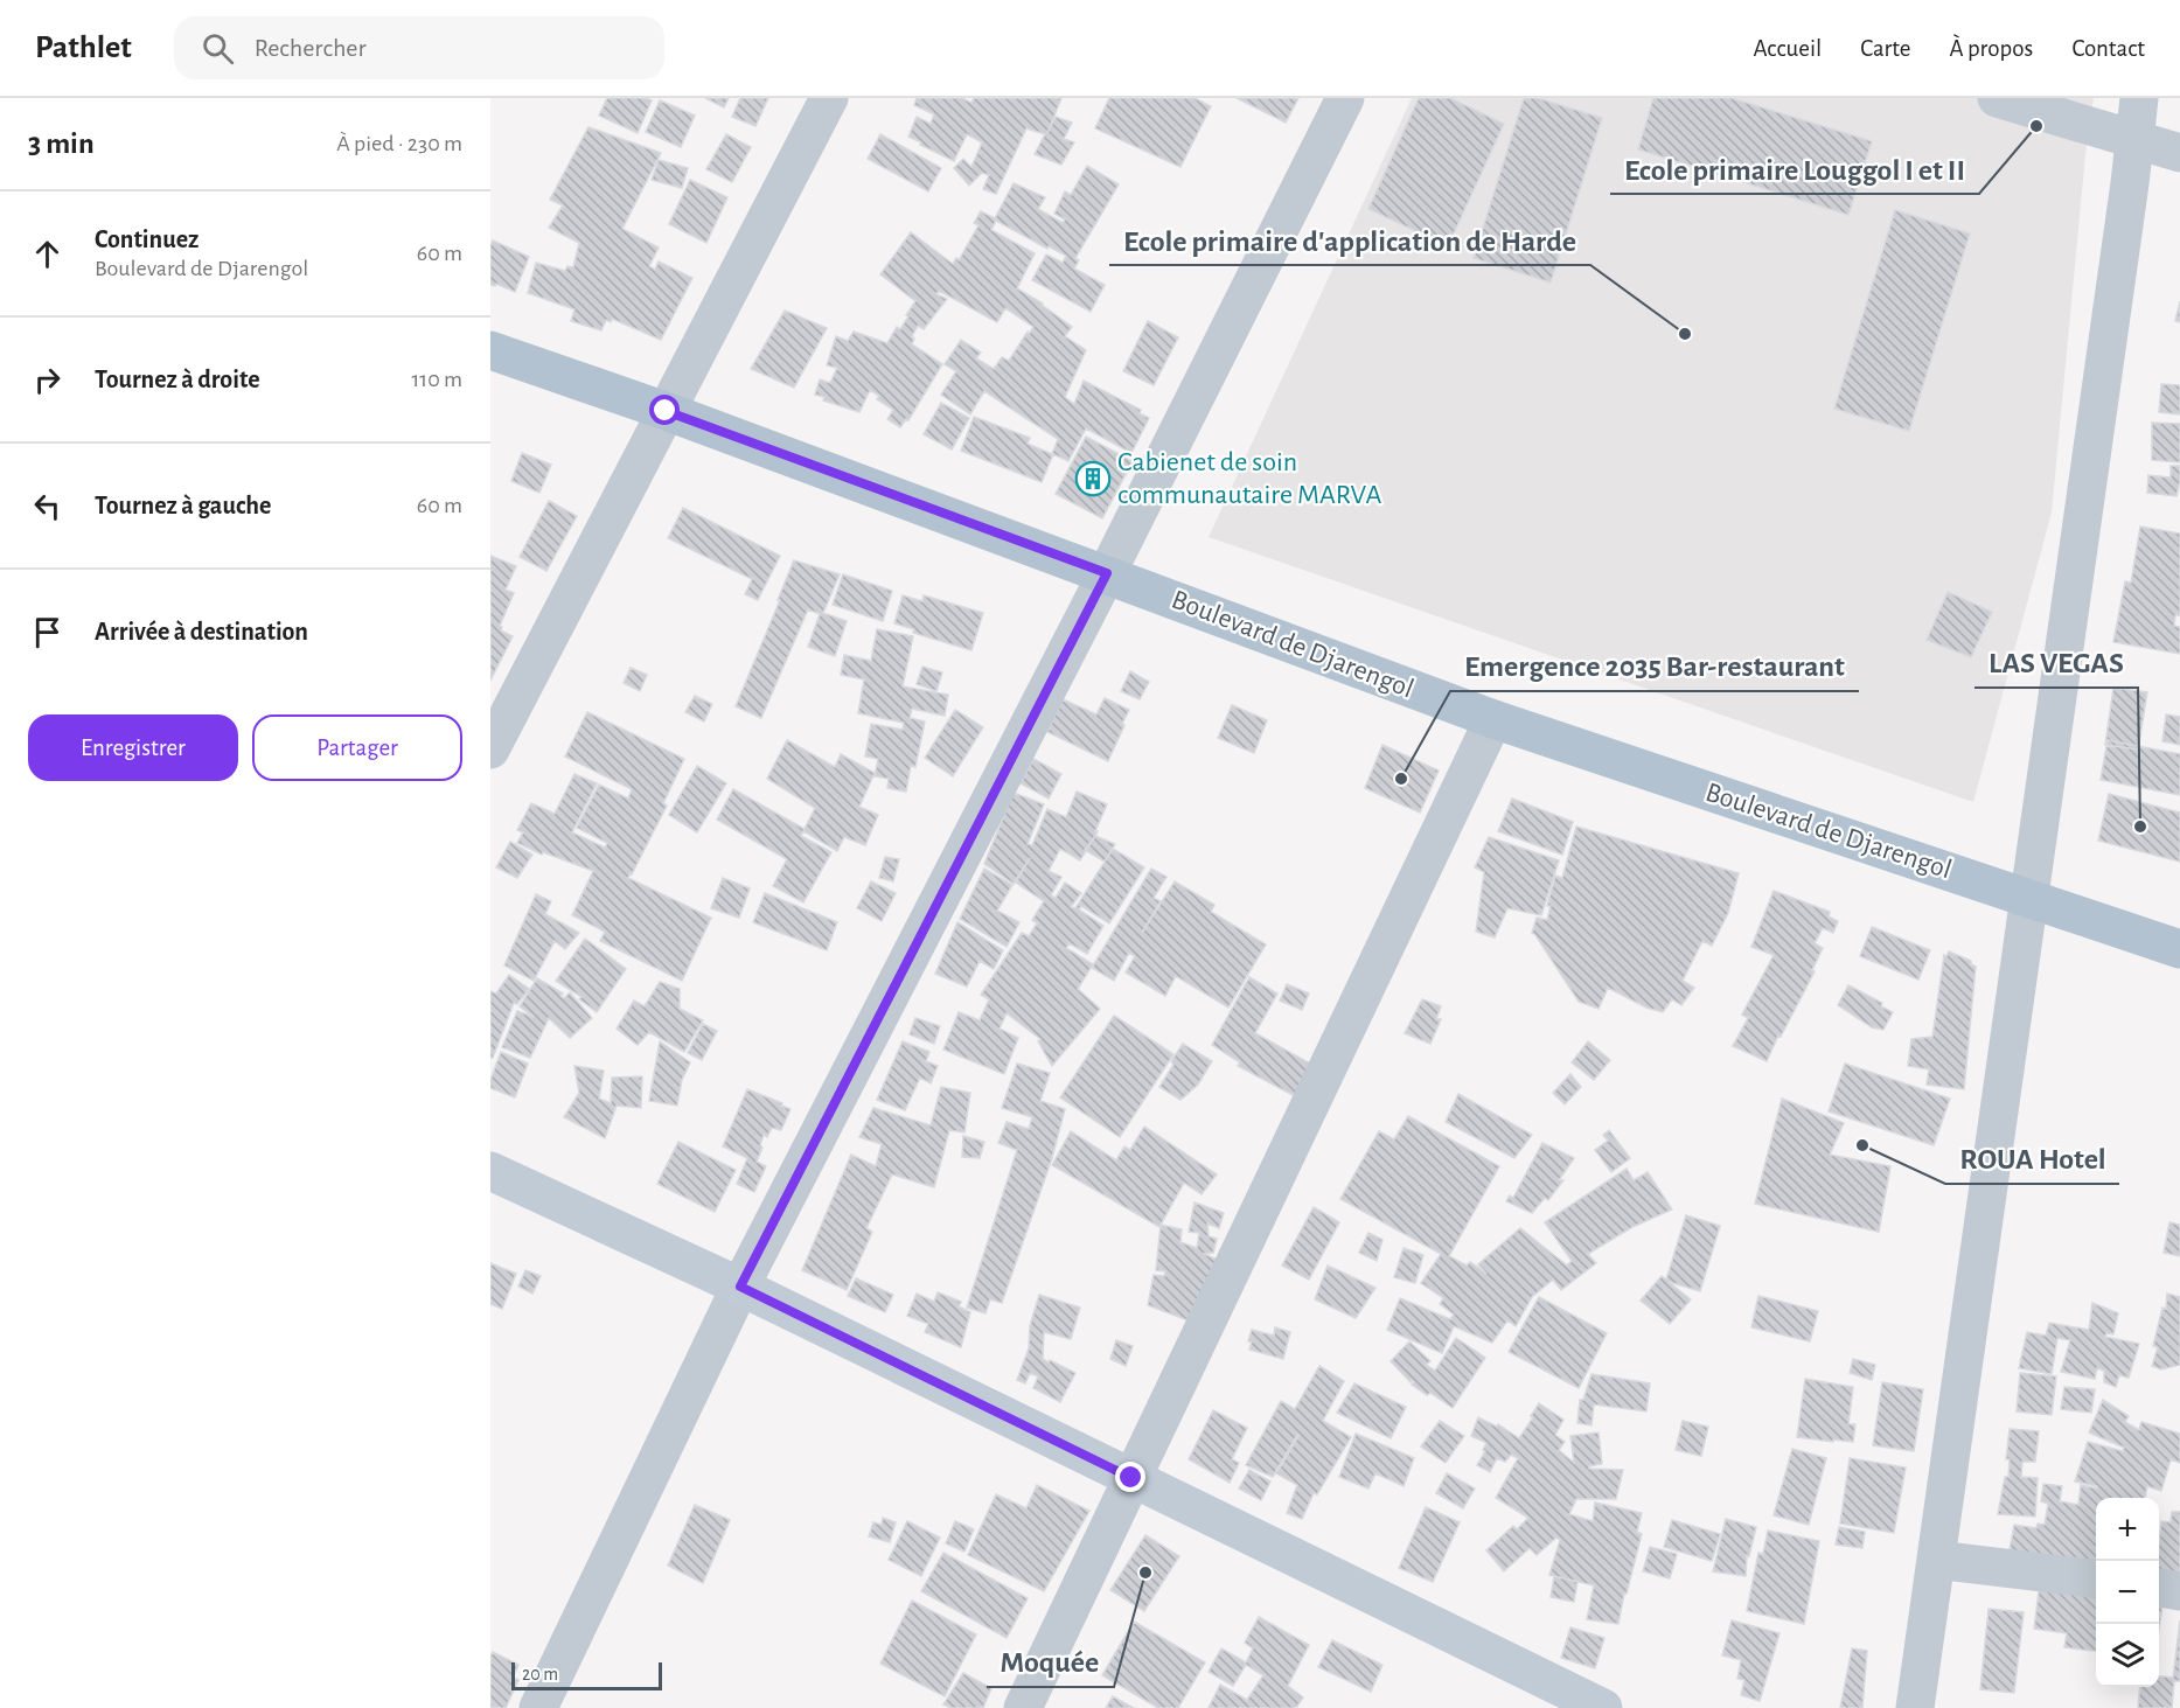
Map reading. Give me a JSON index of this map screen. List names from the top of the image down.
{
  "streets": {
    "main road": ["Boulevard de Djarengol"]
  },
  "places": {
    "other": [
      "Ecole primaire Louggol I et II",
      "Ecole primaire d'application de Harde",
      "Emergence 2035 Bar-restaurant",
      "LAS VEGAS",
      "ROUA Hotel",
      "Moquée"
    ],
    "building": ["Cabienet de soin communautaire MARVA"]
  },
  "scale_bar": "20 m",
  "page": {
    "header": "Pathlet",
    "search": "Rechercher",
    "nav": [
      "Accueil",
      "Carte",
      "À propos",
      "Contact"
    ],
    "heading": ["3 min", "À pied · 230 m"],
    "list": [
      ["Continuez", "Boulevard de Djarengol", "60 m"],
      ["Tournez à droite", "110 m"],
      ["Tournez à gauche", "60 m"],
      "Arrivée à destination"
    ],
    "buttons": ["Enregistrer", "Partager"],
    "map_buttons": ["+", "−"],
    "scale": "20 m"
  }
}
